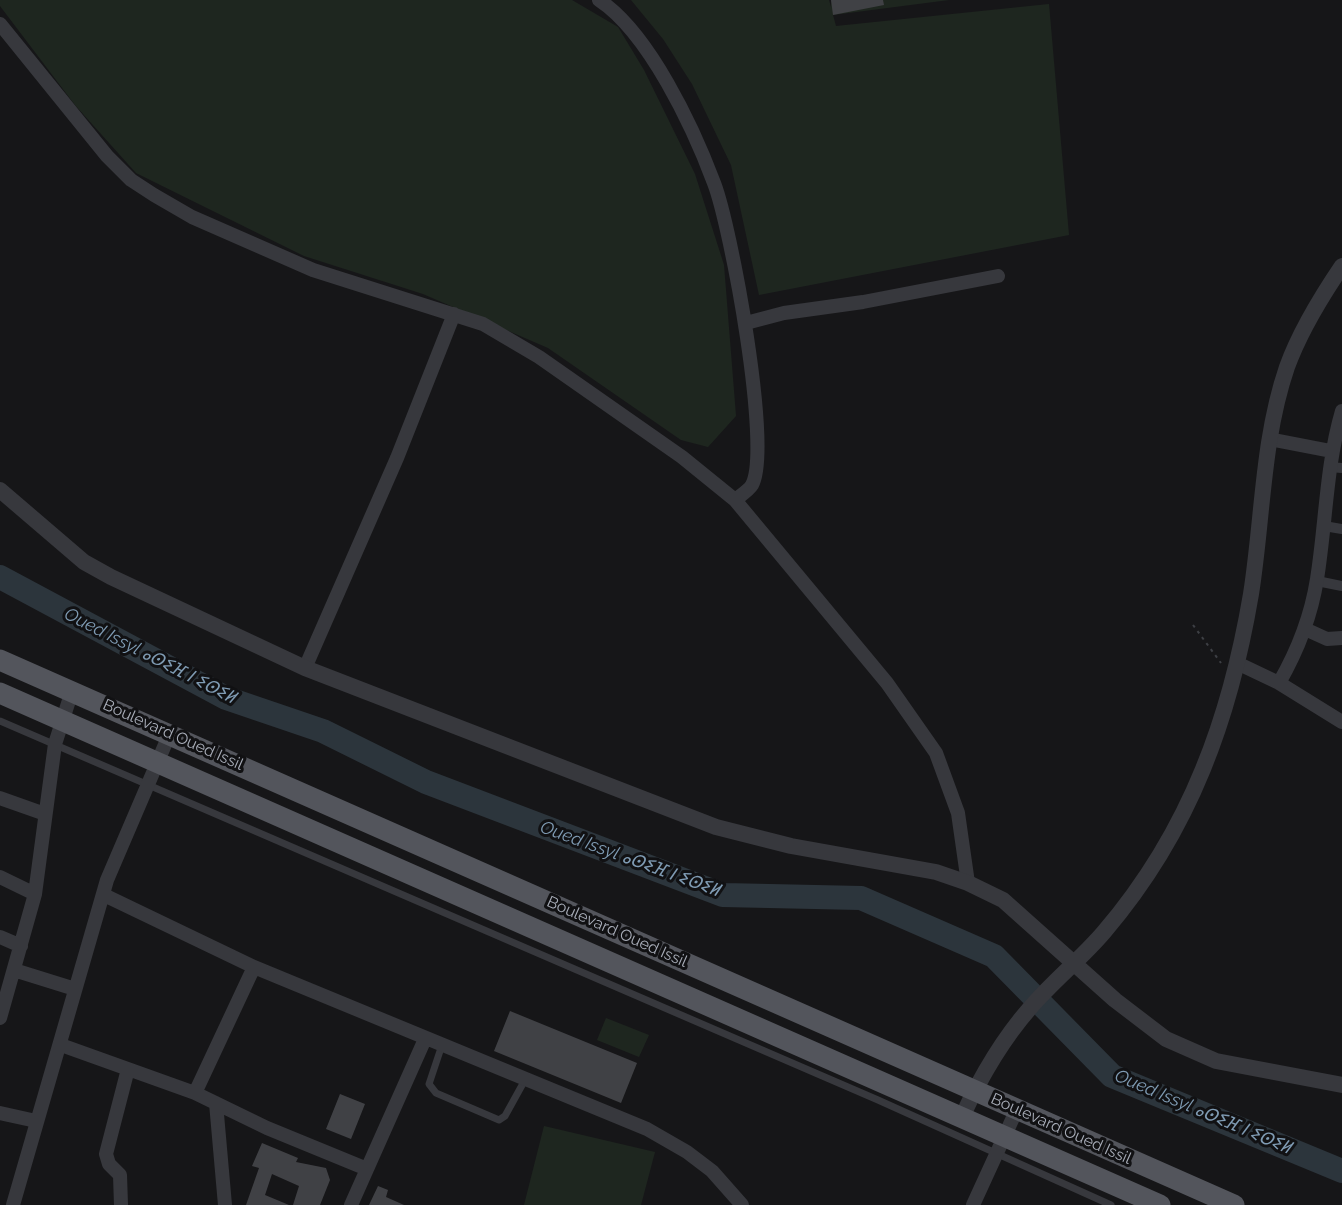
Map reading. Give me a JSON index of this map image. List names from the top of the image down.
{
  "streets": {
    "main road": ["Boulevard Oued Issil"]
  },
  "water": ["Oued Issyl ⴰⵙⵉⴼ ⵏ ⵉⵙⵉⵍ"]
}
